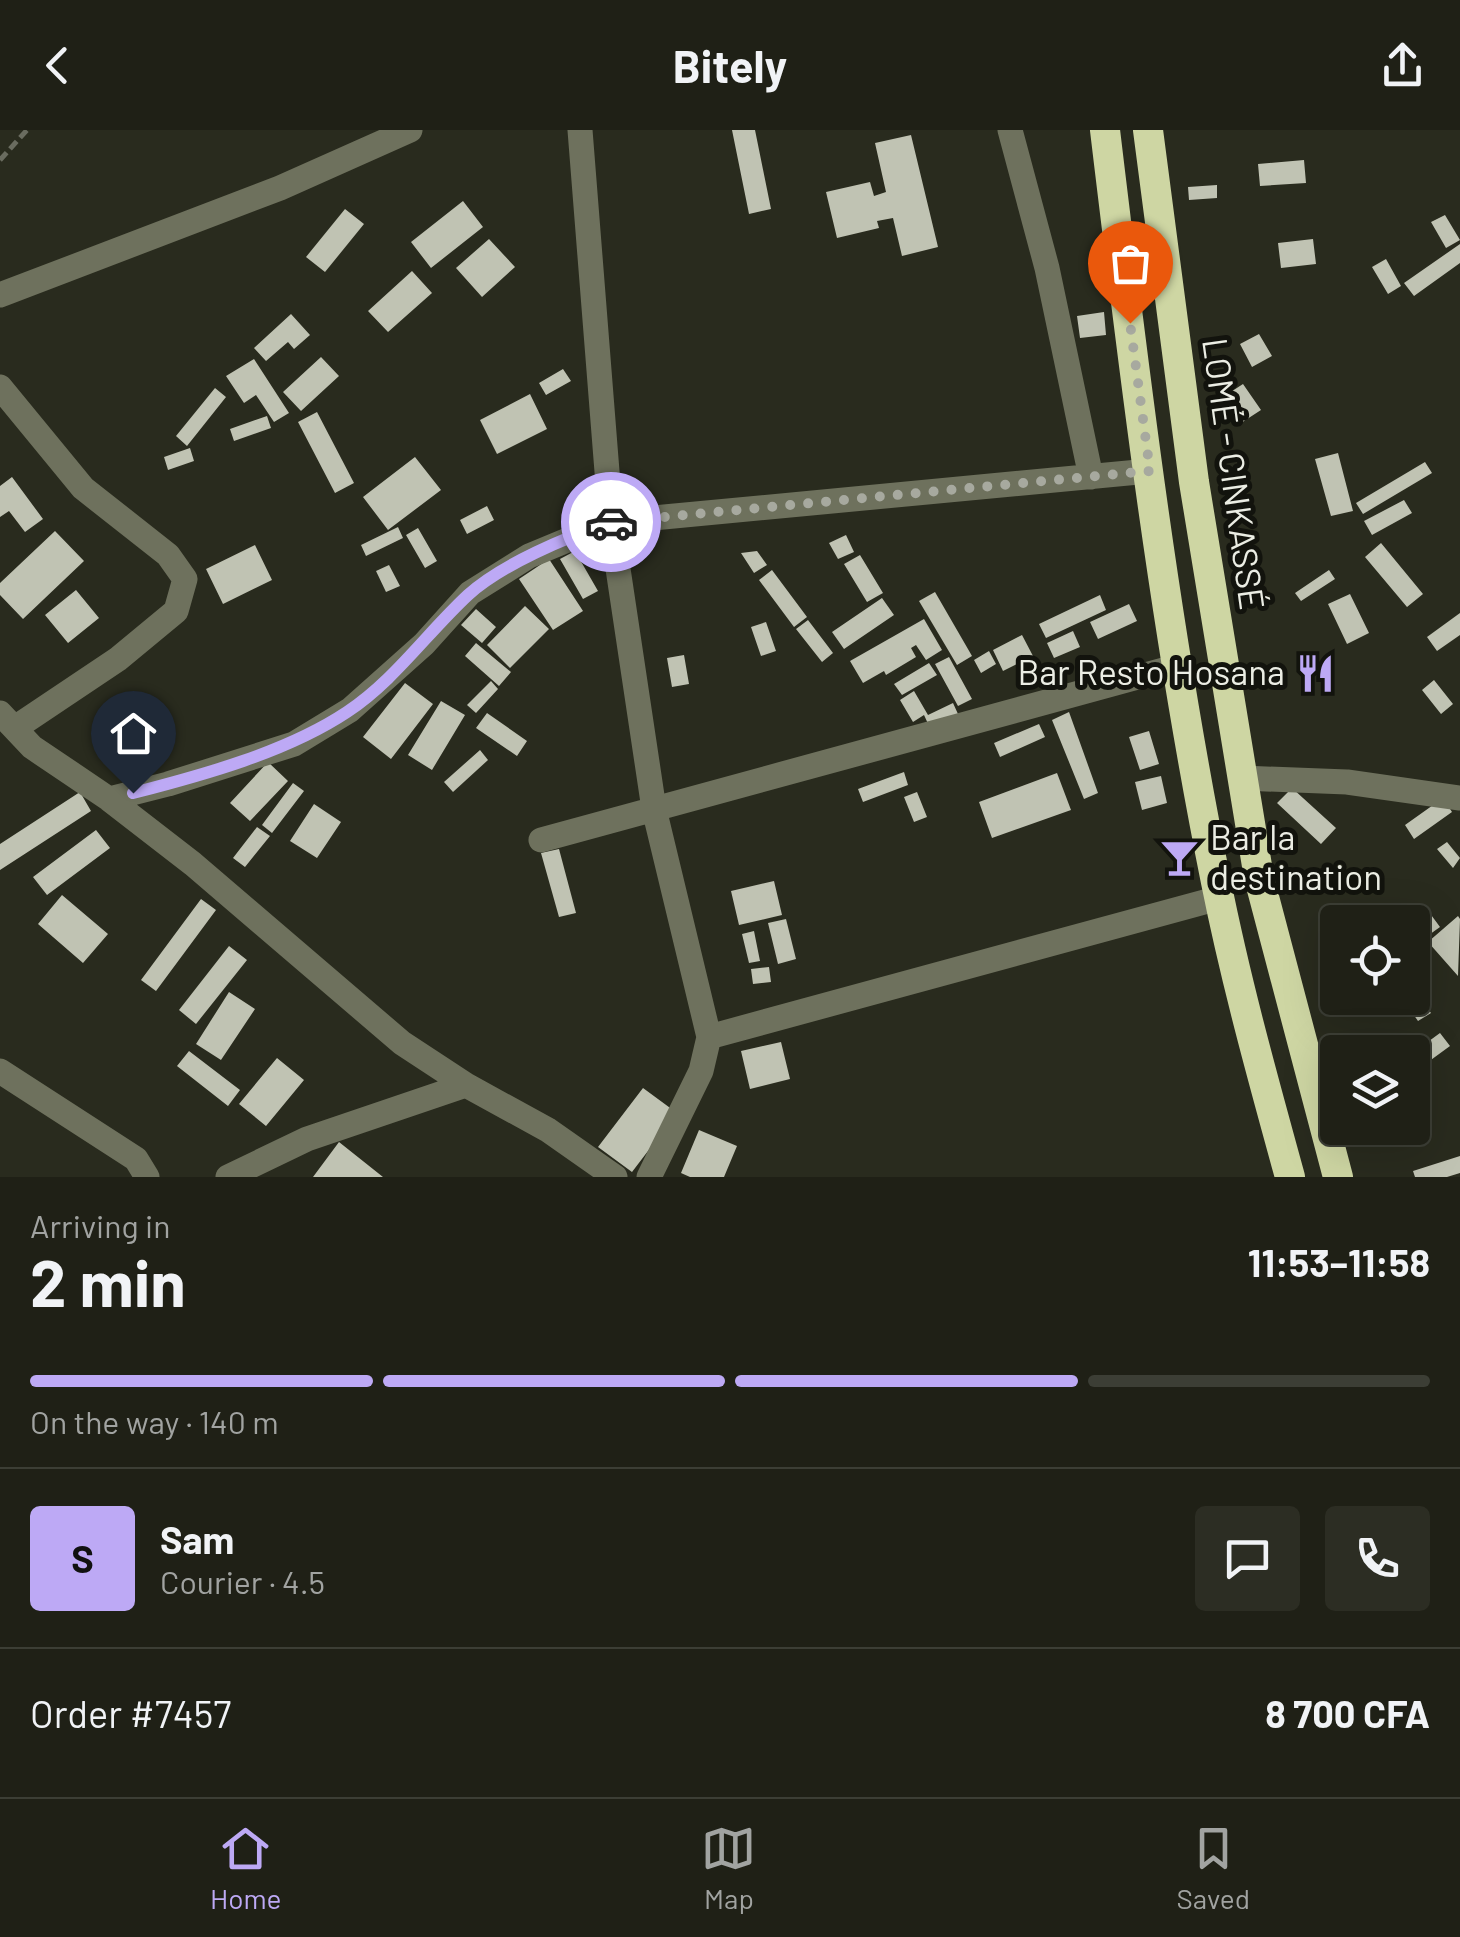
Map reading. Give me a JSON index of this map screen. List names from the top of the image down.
{
  "streets": {
    "highway": ["LOMÉ - CINKASSÉ"]
  },
  "places": {
    "restaurant": ["Bar Resto Hosana"],
    "bar": ["Bar la destination"]
  },
  "page": {
    "header": "Bitely",
    "heading": ["2 min", "Arriving in", "11:53–11:58"],
    "panel": [
      "Sam",
      "Courier · 4.5",
      "Order #7457",
      "8 700 CFA"
    ],
    "bar": "On the way · 140 m",
    "round": "S",
    "tabs": ["Home", "Map", "Saved"]
  }
}
